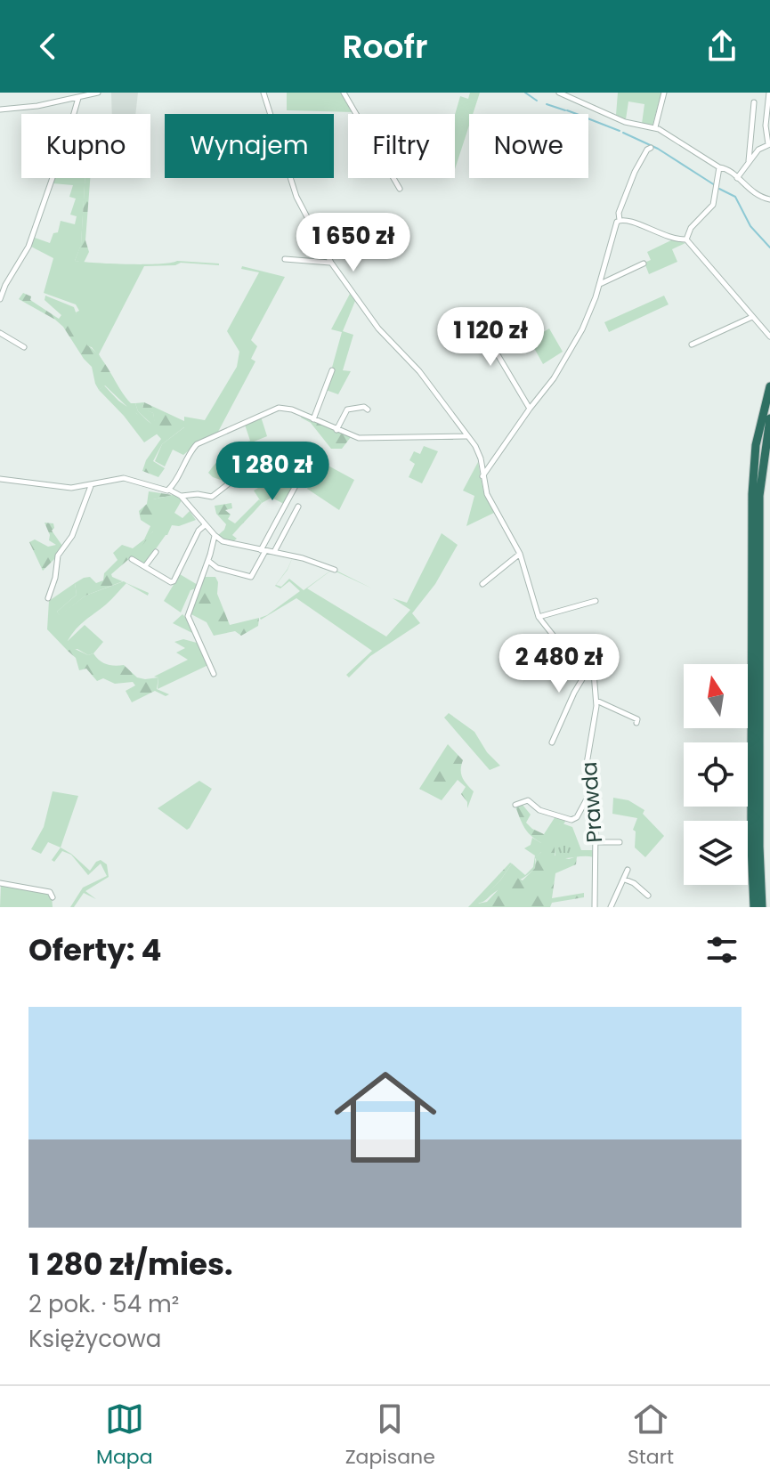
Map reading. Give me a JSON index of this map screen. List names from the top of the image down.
{
  "streets": {
    "street": ["Prawda"]
  },
  "north": "top",
  "page": {
    "header": "Roofr",
    "chip": [
      "Kupno",
      "Wynajem",
      "Filtry",
      "Nowe"
    ],
    "price": [
      "1 650 zł",
      "1 120 zł",
      "1 280 zł",
      "2 480 zł"
    ],
    "heading": "Oferty: 4",
    "list": [
      {
        "name": "1 280 zł/mies.",
        "note": "2 pok. · 54 m² · Księżycowa"
      }
    ],
    "tabs": ["Mapa", "Zapisane", "Start"]
  }
}
